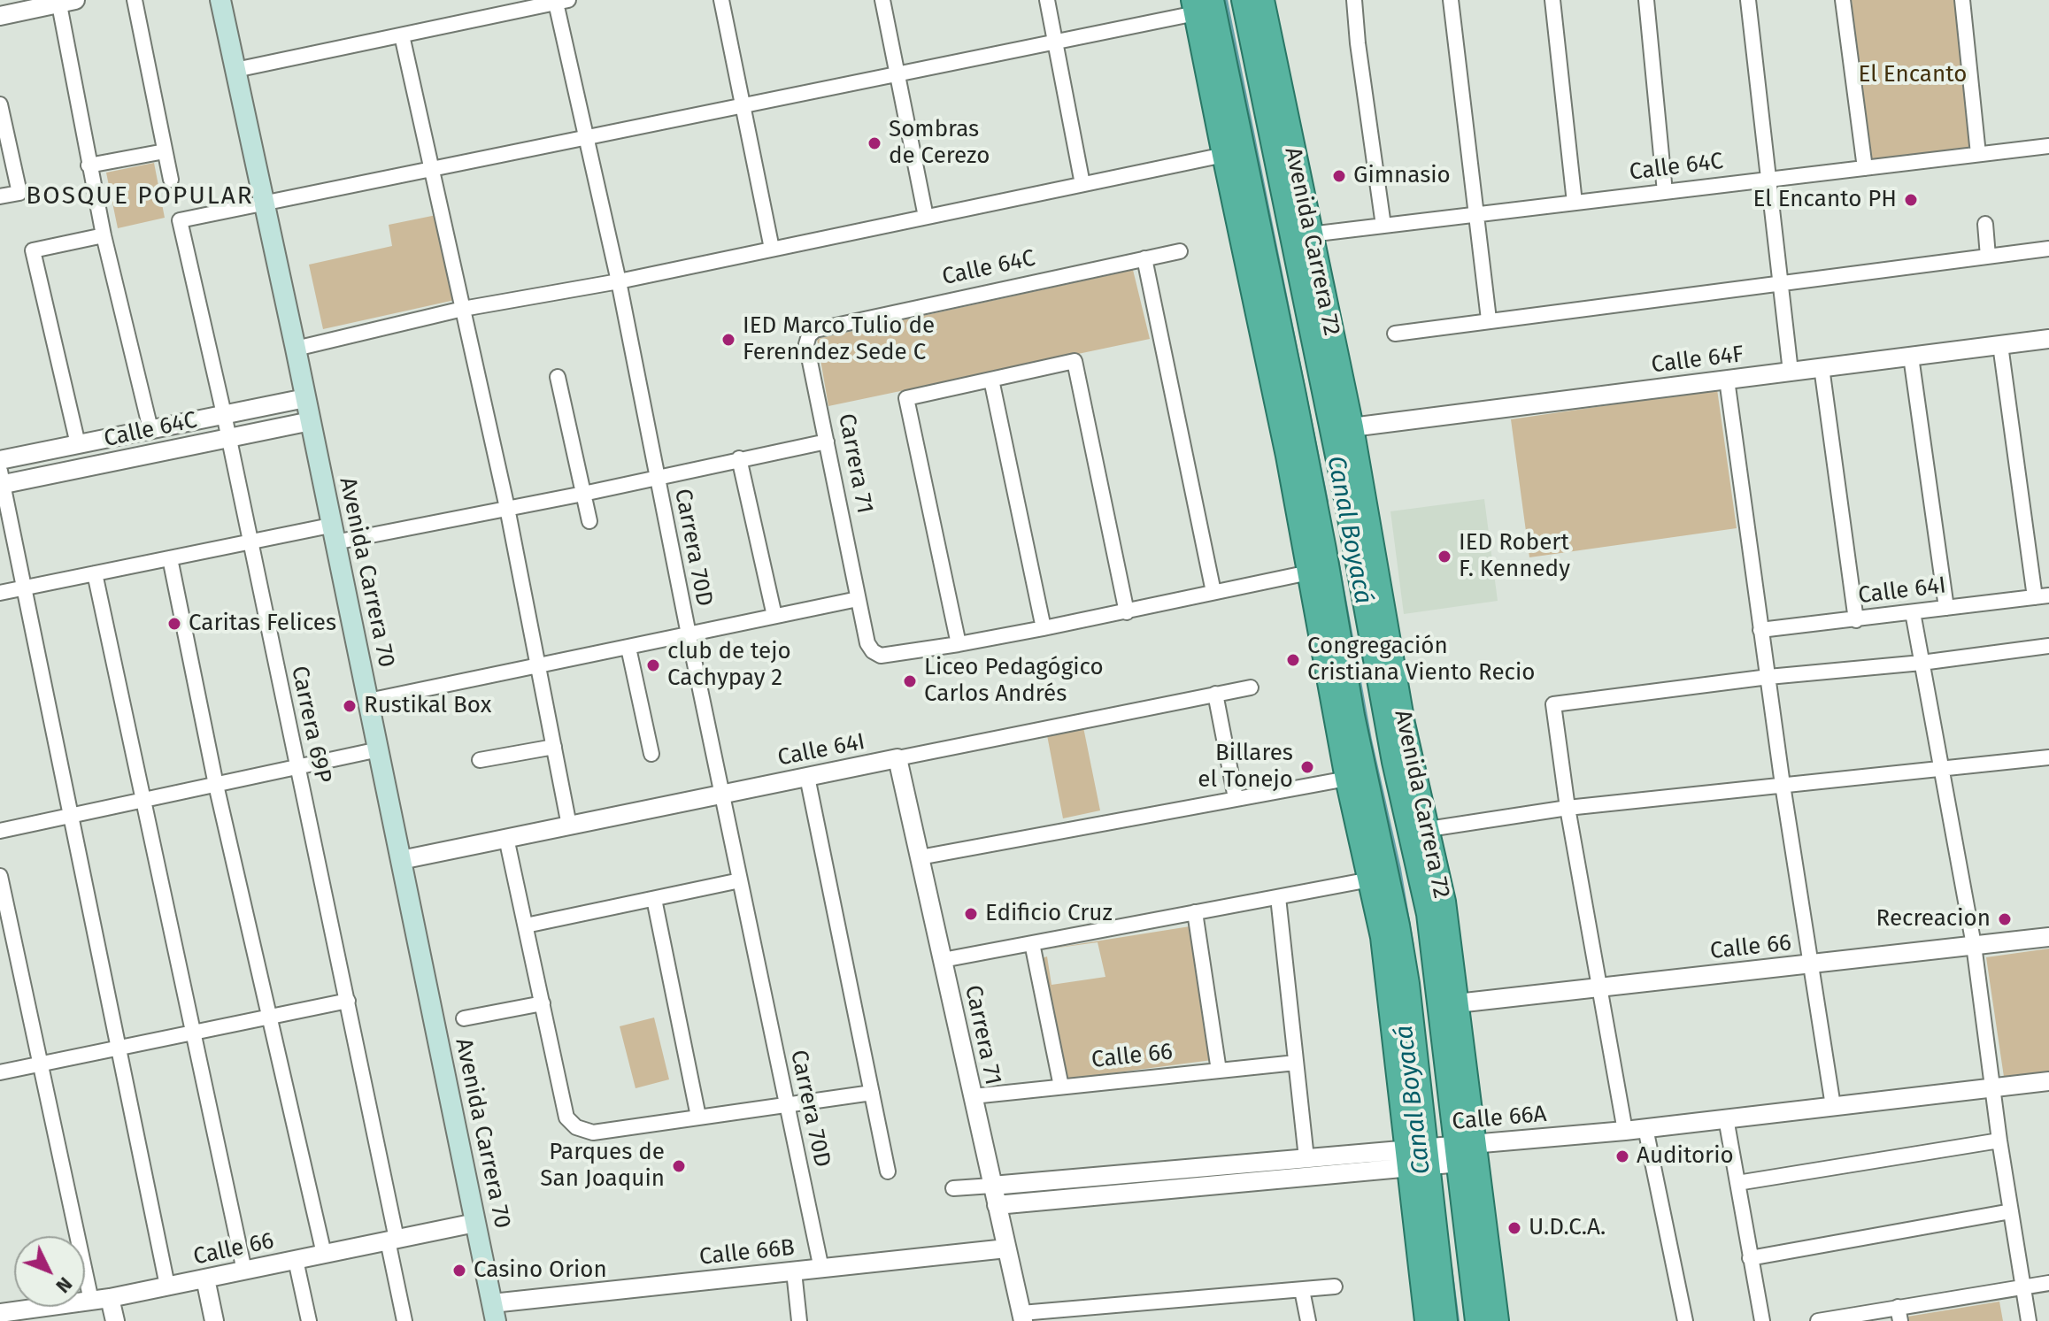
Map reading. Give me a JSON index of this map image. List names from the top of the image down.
{
  "streets": {
    "highway": ["Avenida Carrera 72"],
    "main road": ["Avenida Carrera 70"],
    "street": [
      "Calle 64C",
      "Calle 64F",
      "Carrera 71",
      "Carrera 70D",
      "Calle 64I",
      "Carrera 69P",
      "Calle 66",
      "Calle 66A",
      "Calle 66B"
    ]
  },
  "crossings": [
    ["Calle 64C", "Avenida Carrera 72"],
    ["Calle 64C", "Carrera 71"],
    ["Calle 64C", "Avenida Carrera 70"],
    ["Calle 64C", "Carrera 69P"],
    ["Avenida Carrera 72", "Calle 64F"],
    ["Avenida Carrera 72", "Calle 66"],
    ["Avenida Carrera 72", "Calle 66A"],
    ["Carrera 71", "Calle 64I"],
    ["Carrera 71", "Calle 66"],
    ["Carrera 71", "Calle 66A"],
    ["Carrera 71", "Calle 66B"],
    ["Carrera 70D", "Calle 64I"],
    ["Carrera 70D", "Calle 66B"],
    ["Avenida Carrera 70", "Calle 64I"],
    ["Avenida Carrera 70", "Carrera 69P"],
    ["Avenida Carrera 70", "Calle 66"],
    ["Avenida Carrera 70", "Calle 66B"],
    ["Carrera 69P", "Calle 66"]
  ],
  "districts": ["BOSQUE POPULAR"],
  "water": ["Canal Boyacá"],
  "parks": ["El Encanto"],
  "places": [
    "Sombras de Cerezo",
    "Gimnasio",
    "El Encanto PH",
    "IED Marco Tulio de Ferenndez Sede C",
    "IED Robert F. Kennedy",
    "Caritas Felices",
    "Congregación Cristiana Viento Recio",
    "club de tejo Cachypay 2",
    "Liceo Pedagógico Carlos Andrés",
    "Rustikal Box",
    "Billares el Tonejo",
    "Edificio Cruz",
    "Recreacion",
    "Auditorio",
    "Parques de San Joaquin",
    "U.D.C.A.",
    "Casino Orion"
  ],
  "north": "bottom right"
}
